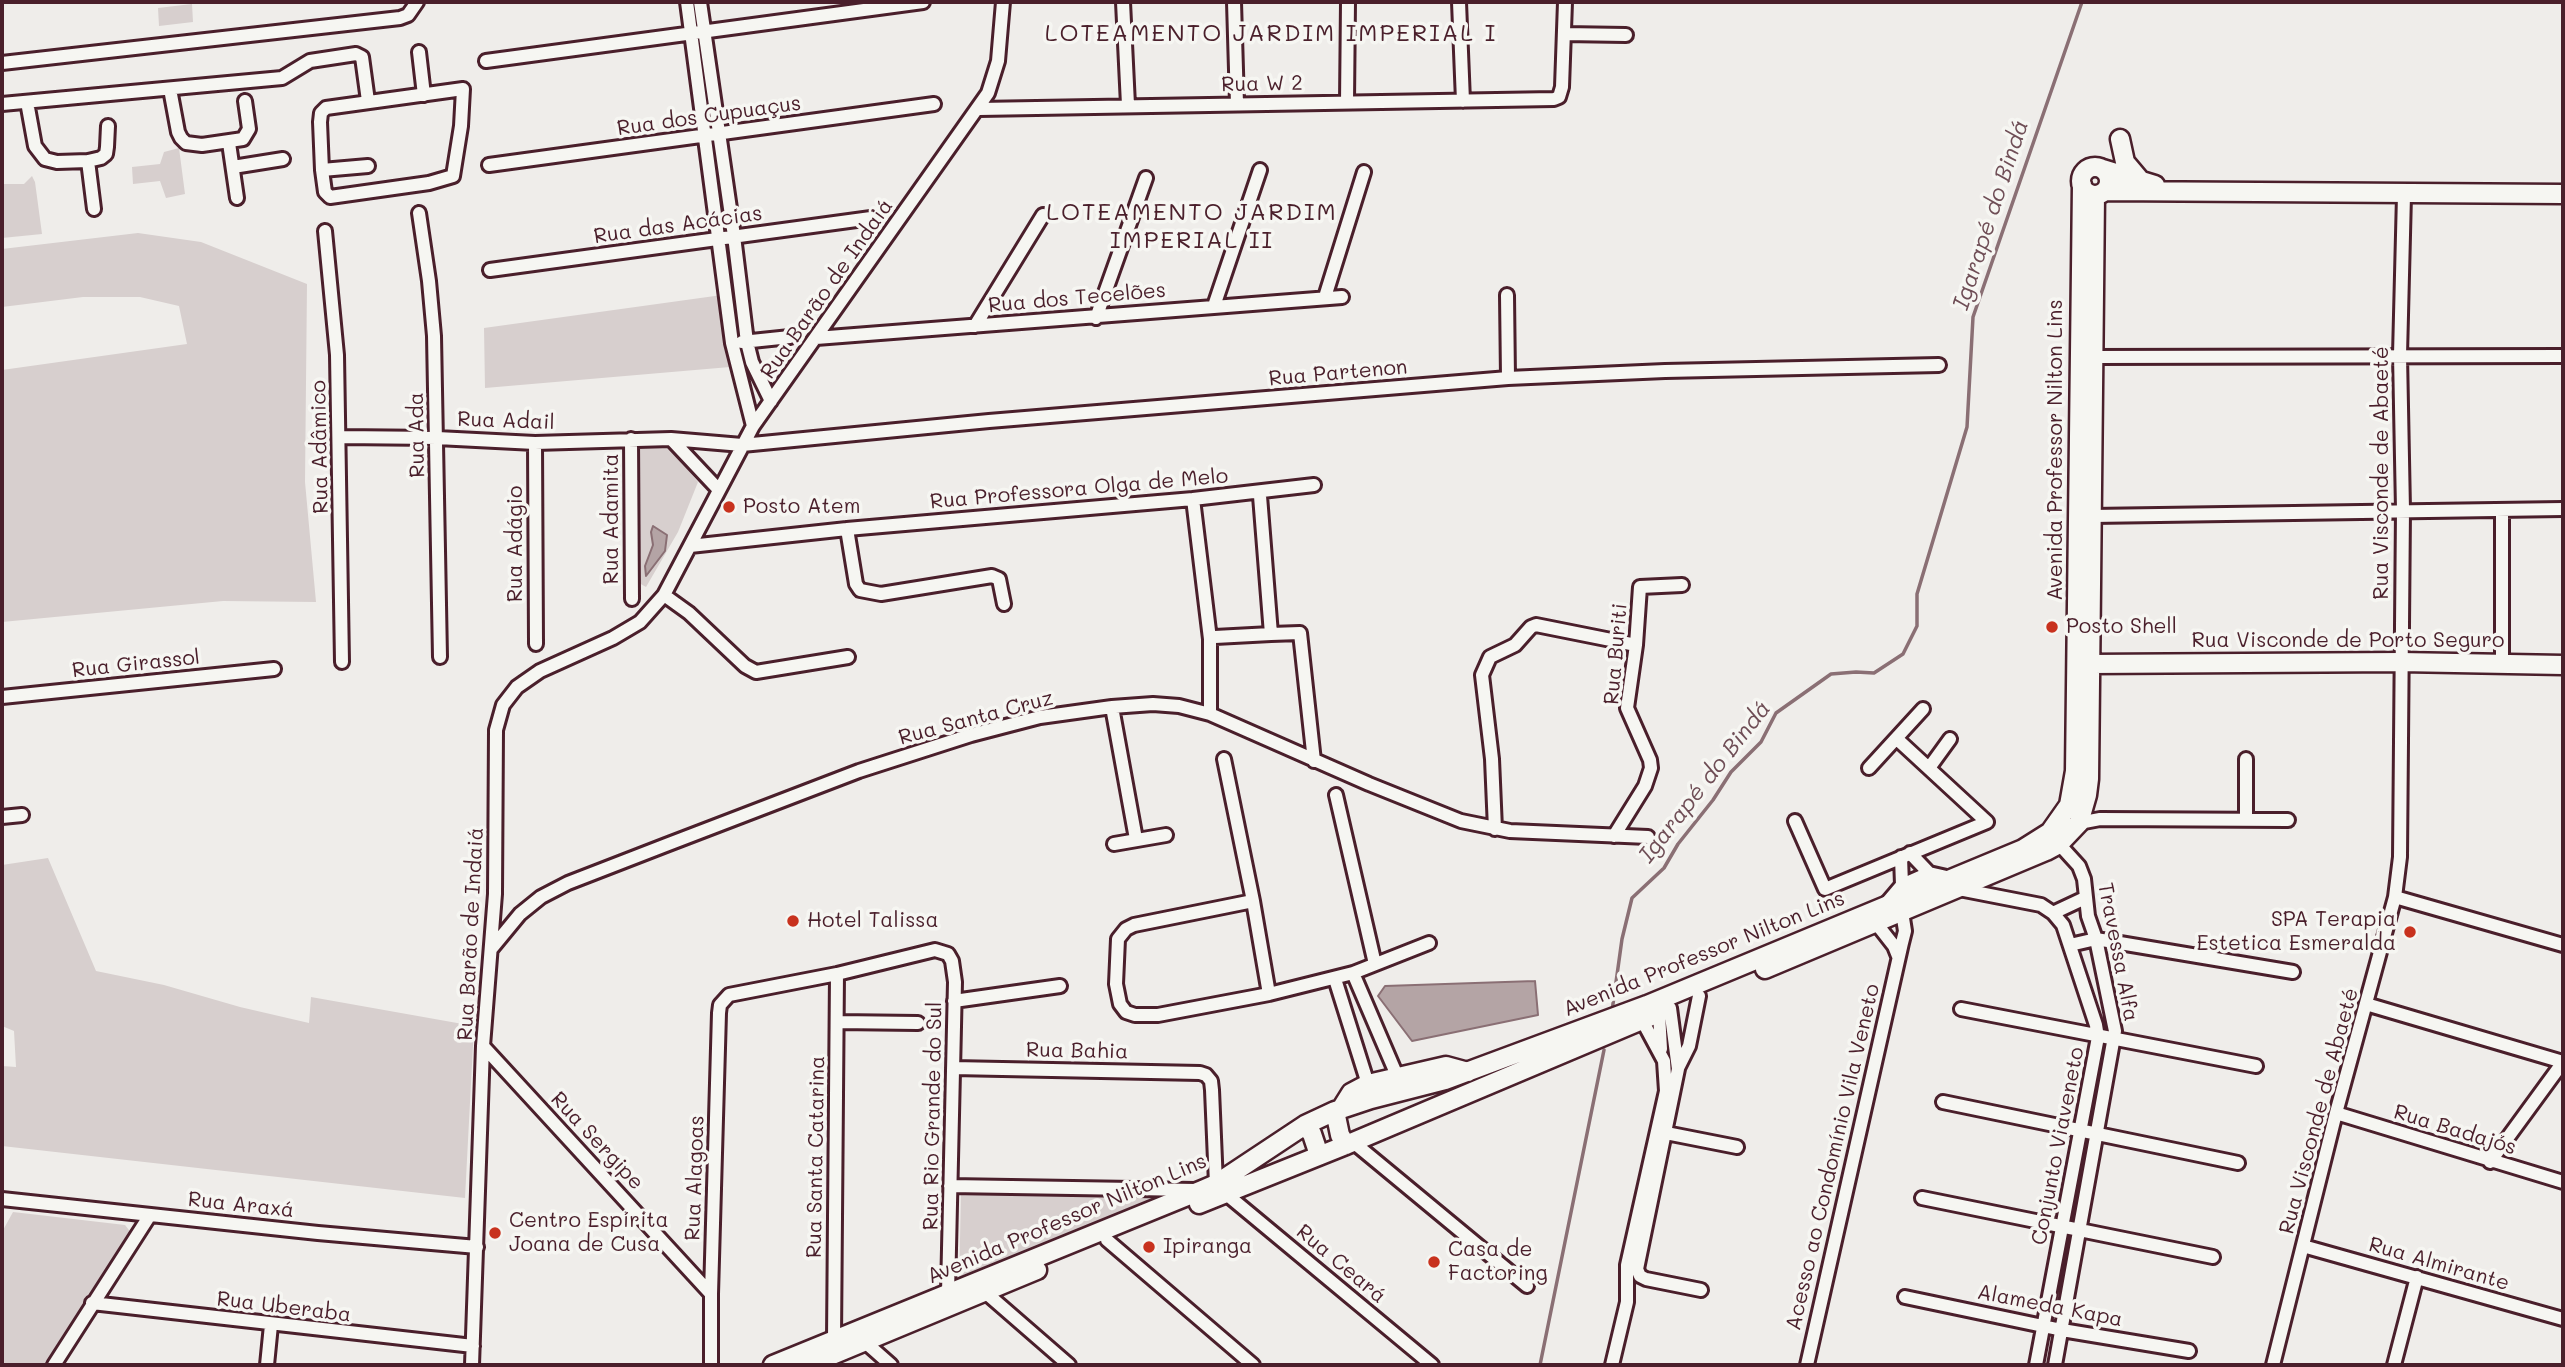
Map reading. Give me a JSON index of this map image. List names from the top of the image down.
{
  "streets": {
    "main road": ["Avenida Professor Nilton Lins", "Rua Visconde de Porto Seguro"],
    "street": [
      "Rua W 2",
      "Rua dos Cupuaçus",
      "Rua das Acácias",
      "Rua Barão de Indaiá",
      "Rua dos Tecelões",
      "Rua Partenon",
      "Rua Adail",
      "Rua Ada",
      "Rua Adâmico",
      "Rua Visconde de Abaeté",
      "Rua Professora Olga de Melo",
      "Rua Adamita",
      "Rua Adágio",
      "Rua Buriti",
      "Rua Girassol",
      "Rua Santa Cruz",
      "Travessa Alfa",
      "Rua Bahia",
      "Rua Rio Grande do Sul",
      "Rua Badajós",
      "Rua Sergipe",
      "Conjunto Viaveneto",
      "Rua Santa Catarina",
      "Acesso ao Condomínio Vila Veneto",
      "Rua Alagoas",
      "Rua Araxá",
      "Rua Ceará",
      "Rua Almirante",
      "Alameda Kapa",
      "Rua Uberaba"
    ]
  },
  "crossings": [
    ["Rua W 2", "Rua Barão de Indaiá"],
    ["Rua Barão de Indaiá", "Rua dos Tecelões"],
    ["Rua Barão de Indaiá", "Rua Partenon"],
    ["Rua Barão de Indaiá", "Rua Adail"],
    ["Rua Barão de Indaiá", "Rua Professora Olga de Melo"],
    ["Rua Barão de Indaiá", "Rua Santa Cruz"],
    ["Rua Barão de Indaiá", "Rua Sergipe"],
    ["Rua Barão de Indaiá", "Rua Araxá"],
    ["Rua Barão de Indaiá", "Rua Uberaba"],
    ["Rua Partenon", "Rua Adail"],
    ["Rua Adail", "Rua Ada"],
    ["Rua Adail", "Rua Adâmico"],
    ["Rua Adail", "Rua Adamita"],
    ["Rua Adail", "Rua Adágio"],
    ["Avenida Professor Nilton Lins", "Rua Visconde de Porto Seguro"],
    ["Avenida Professor Nilton Lins", "Travessa Alfa"],
    ["Avenida Professor Nilton Lins", "Rua Bahia"],
    ["Avenida Professor Nilton Lins", "Rua Rio Grande do Sul"],
    ["Avenida Professor Nilton Lins", "Rua Santa Catarina"],
    ["Avenida Professor Nilton Lins", "Acesso ao Condomínio Vila Veneto"],
    ["Avenida Professor Nilton Lins", "Rua Ceará"],
    ["Rua Visconde de Abaeté", "Rua Visconde de Porto Seguro"],
    ["Rua Visconde de Abaeté", "Rua Badajós"],
    ["Rua Visconde de Abaeté", "Rua Almirante"],
    ["Rua Buriti", "Rua Santa Cruz"],
    ["Travessa Alfa", "Alameda Kapa"],
    ["Rua Bahia", "Rua Rio Grande do Sul"],
    ["Rua Bahia", "Rua Ceará"],
    ["Rua Rio Grande do Sul", "Rua Santa Catarina"],
    ["Rua Rio Grande do Sul", "Rua Alagoas"],
    ["Rua Sergipe", "Rua Alagoas"],
    ["Conjunto Viaveneto", "Alameda Kapa"],
    ["Rua Santa Catarina", "Rua Alagoas"]
  ],
  "districts": ["LOTEAMENTO JARDIM IMPERIAL I", "LOTEAMENTO JARDIM IMPERIAL II"],
  "water": ["Igarapé do Bindá"],
  "places": [
    "Posto Atem",
    "Posto Shell",
    "Hotel Talissa",
    "SPA Terapia Estetica Esmeralda",
    "Centro Espírita Joana de Cusa",
    "Ipiranga",
    "Casa de Factoring"
  ]
}
